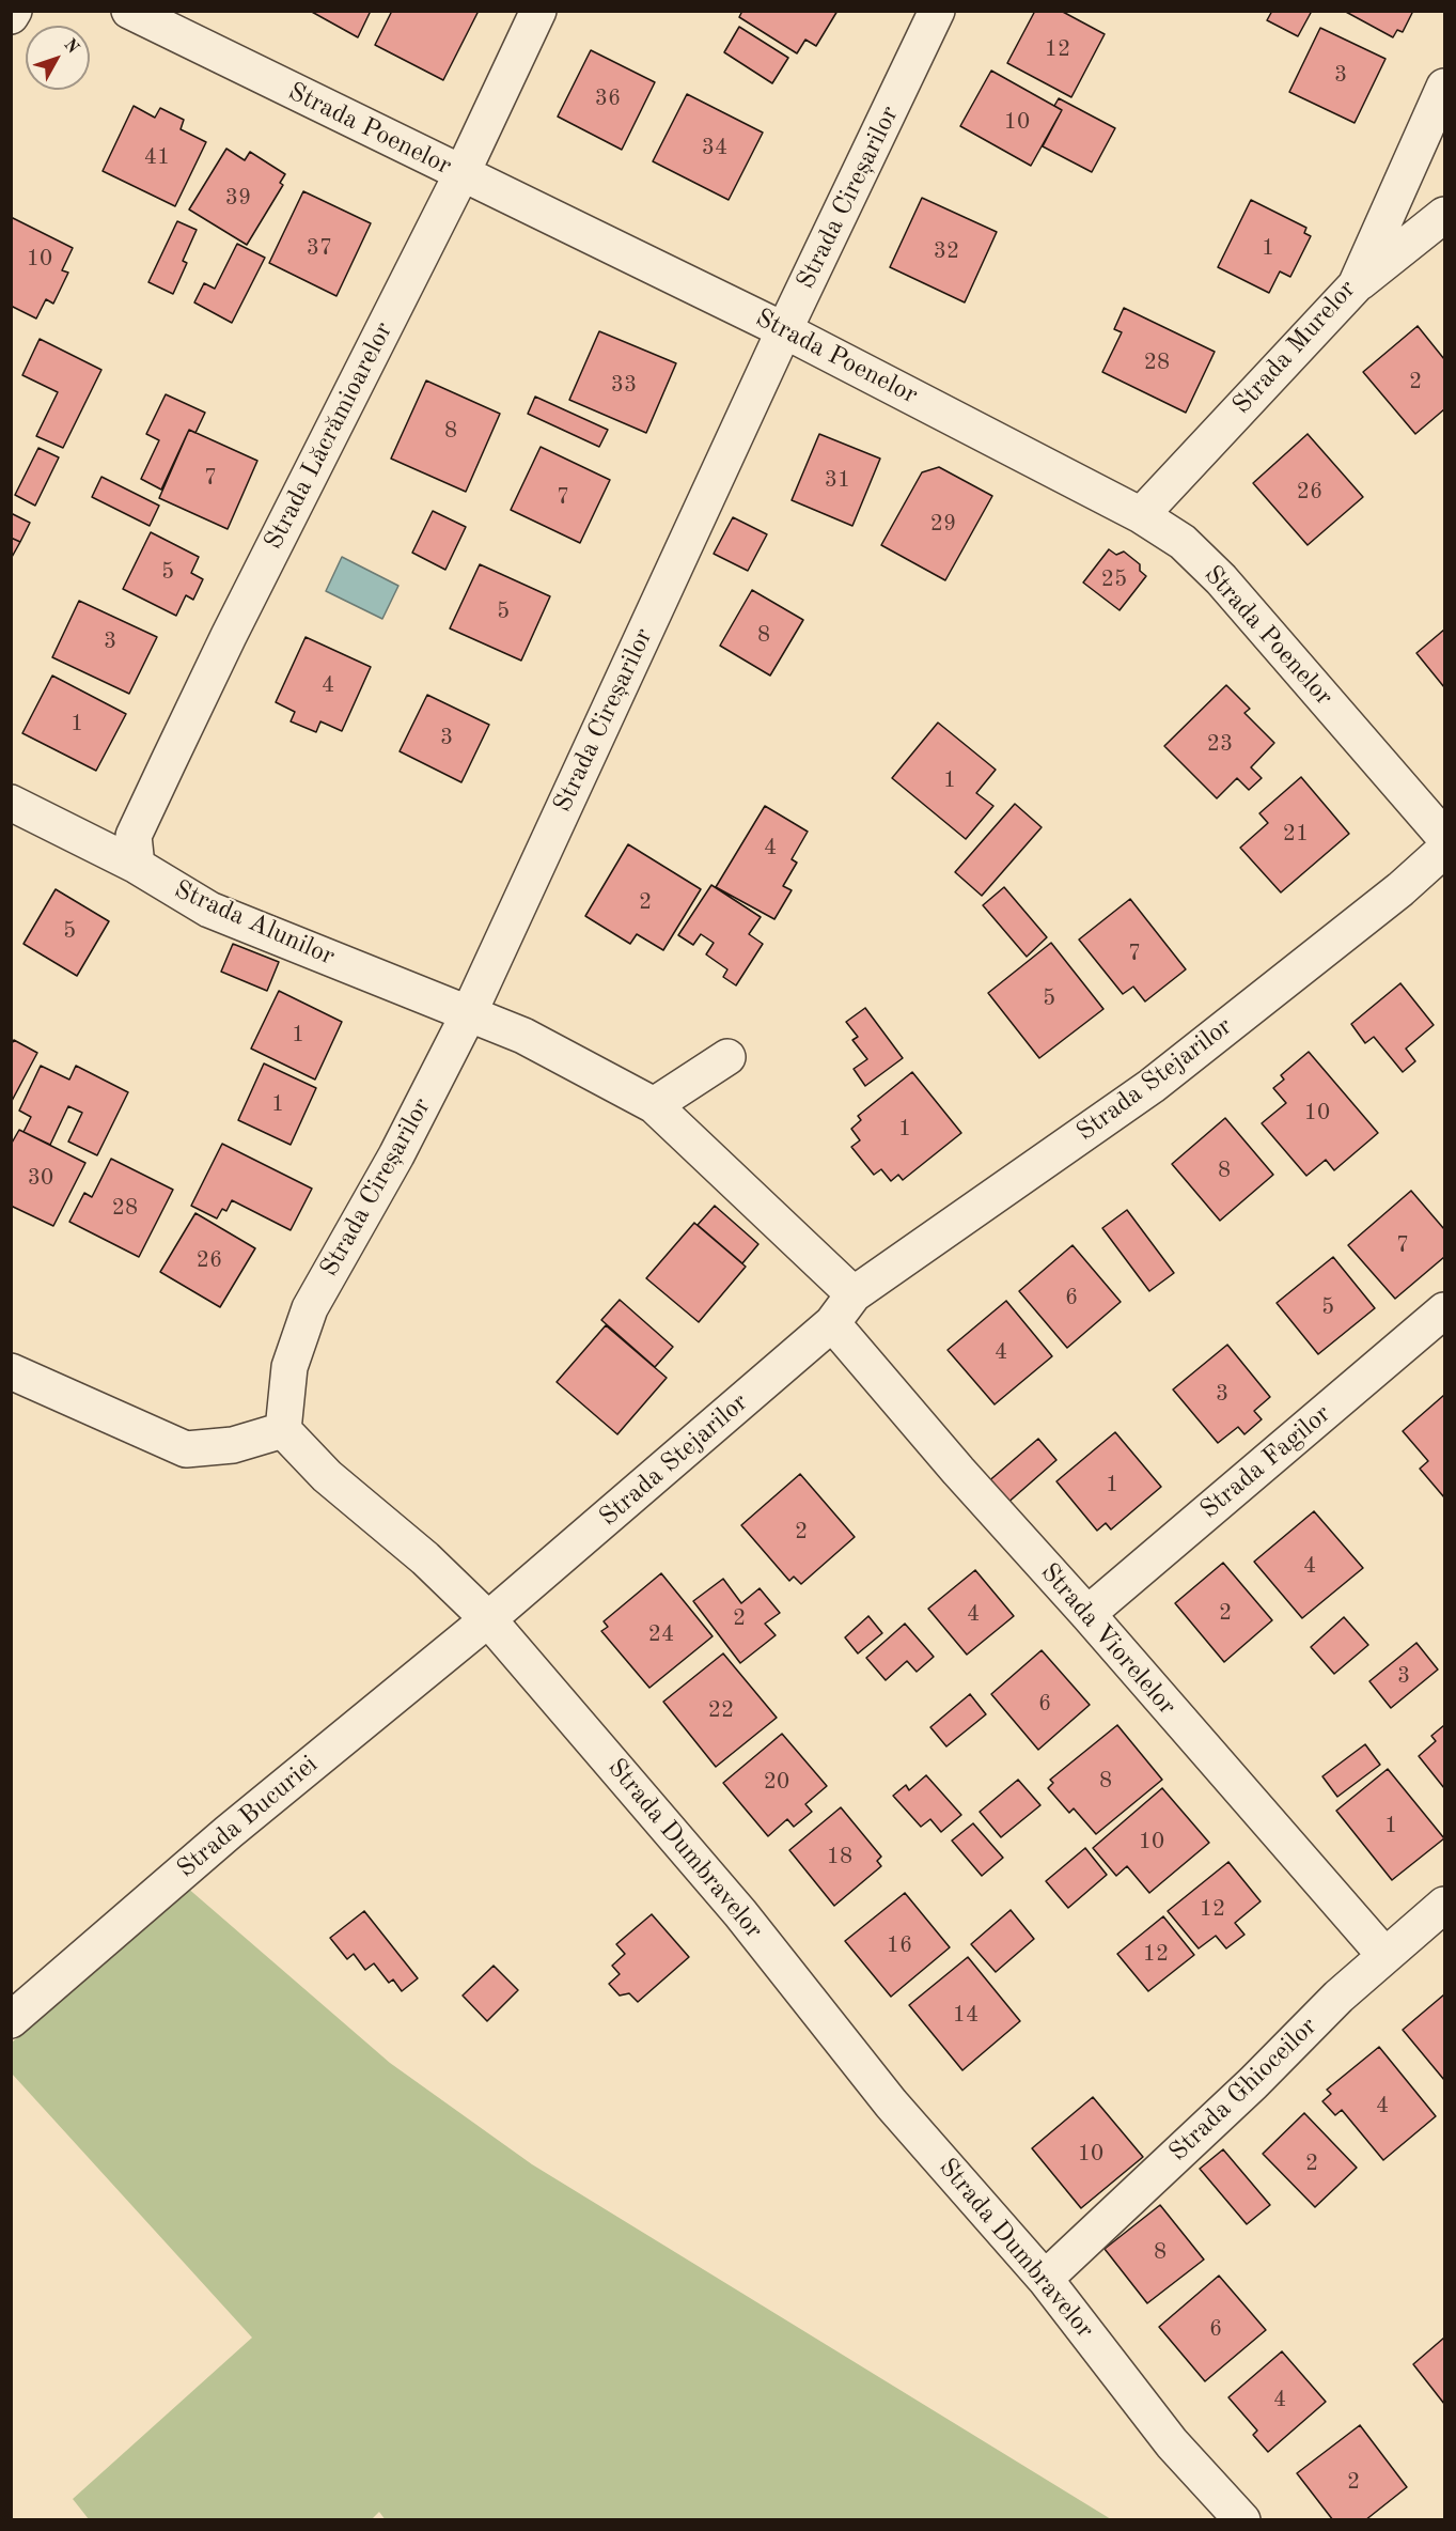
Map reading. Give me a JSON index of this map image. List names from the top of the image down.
{
  "streets": {
    "street": [
      "Strada Poenelor",
      "Strada Cireșarilor",
      "Strada Murelor",
      "Strada Lăcrămioarelor",
      "Strada Alunilor",
      "Strada Stejarilor",
      "Strada Fagilor",
      "Strada Viorelelor",
      "Strada Bucuriei",
      "Strada Dumbravelor",
      "Strada Ghioceilor"
    ]
  },
  "crossings": [
    ["Strada Poenelor", "Strada Cireșarilor"],
    ["Strada Poenelor", "Strada Murelor"],
    ["Strada Poenelor", "Strada Lăcrămioarelor"],
    ["Strada Cireșarilor", "Strada Alunilor"],
    ["Strada Cireșarilor", "Strada Dumbravelor"],
    ["Strada Lăcrămioarelor", "Strada Alunilor"],
    ["Strada Stejarilor", "Strada Viorelelor"],
    ["Strada Stejarilor", "Strada Bucuriei"],
    ["Strada Stejarilor", "Strada Dumbravelor"],
    ["Strada Fagilor", "Strada Viorelelor"],
    ["Strada Viorelelor", "Strada Ghioceilor"],
    ["Strada Bucuriei", "Strada Dumbravelor"],
    ["Strada Dumbravelor", "Strada Ghioceilor"]
  ],
  "house_numbers": [
    "12",
    "3",
    "36",
    "10",
    "34",
    "41",
    "39",
    "37",
    "1",
    "32",
    "10",
    "28",
    "2",
    "33",
    "8",
    "7",
    "31",
    "26",
    "7",
    "29",
    "5",
    "25",
    "5",
    "8",
    "3",
    "4",
    "1",
    "3",
    "23",
    "1",
    "21",
    "4",
    "2",
    "5",
    "7",
    "5",
    "1",
    "1",
    "10",
    "1",
    "8",
    "30",
    "28",
    "7",
    "26",
    "6",
    "5",
    "4",
    "3",
    "1",
    "2",
    "4",
    "2",
    "4",
    "2",
    "24",
    "3",
    "6",
    "22",
    "8",
    "20",
    "1",
    "10",
    "18",
    "12",
    "16",
    "12",
    "14",
    "4",
    "10",
    "2",
    "8",
    "6",
    "4",
    "2"
  ],
  "north": "top right"
}
